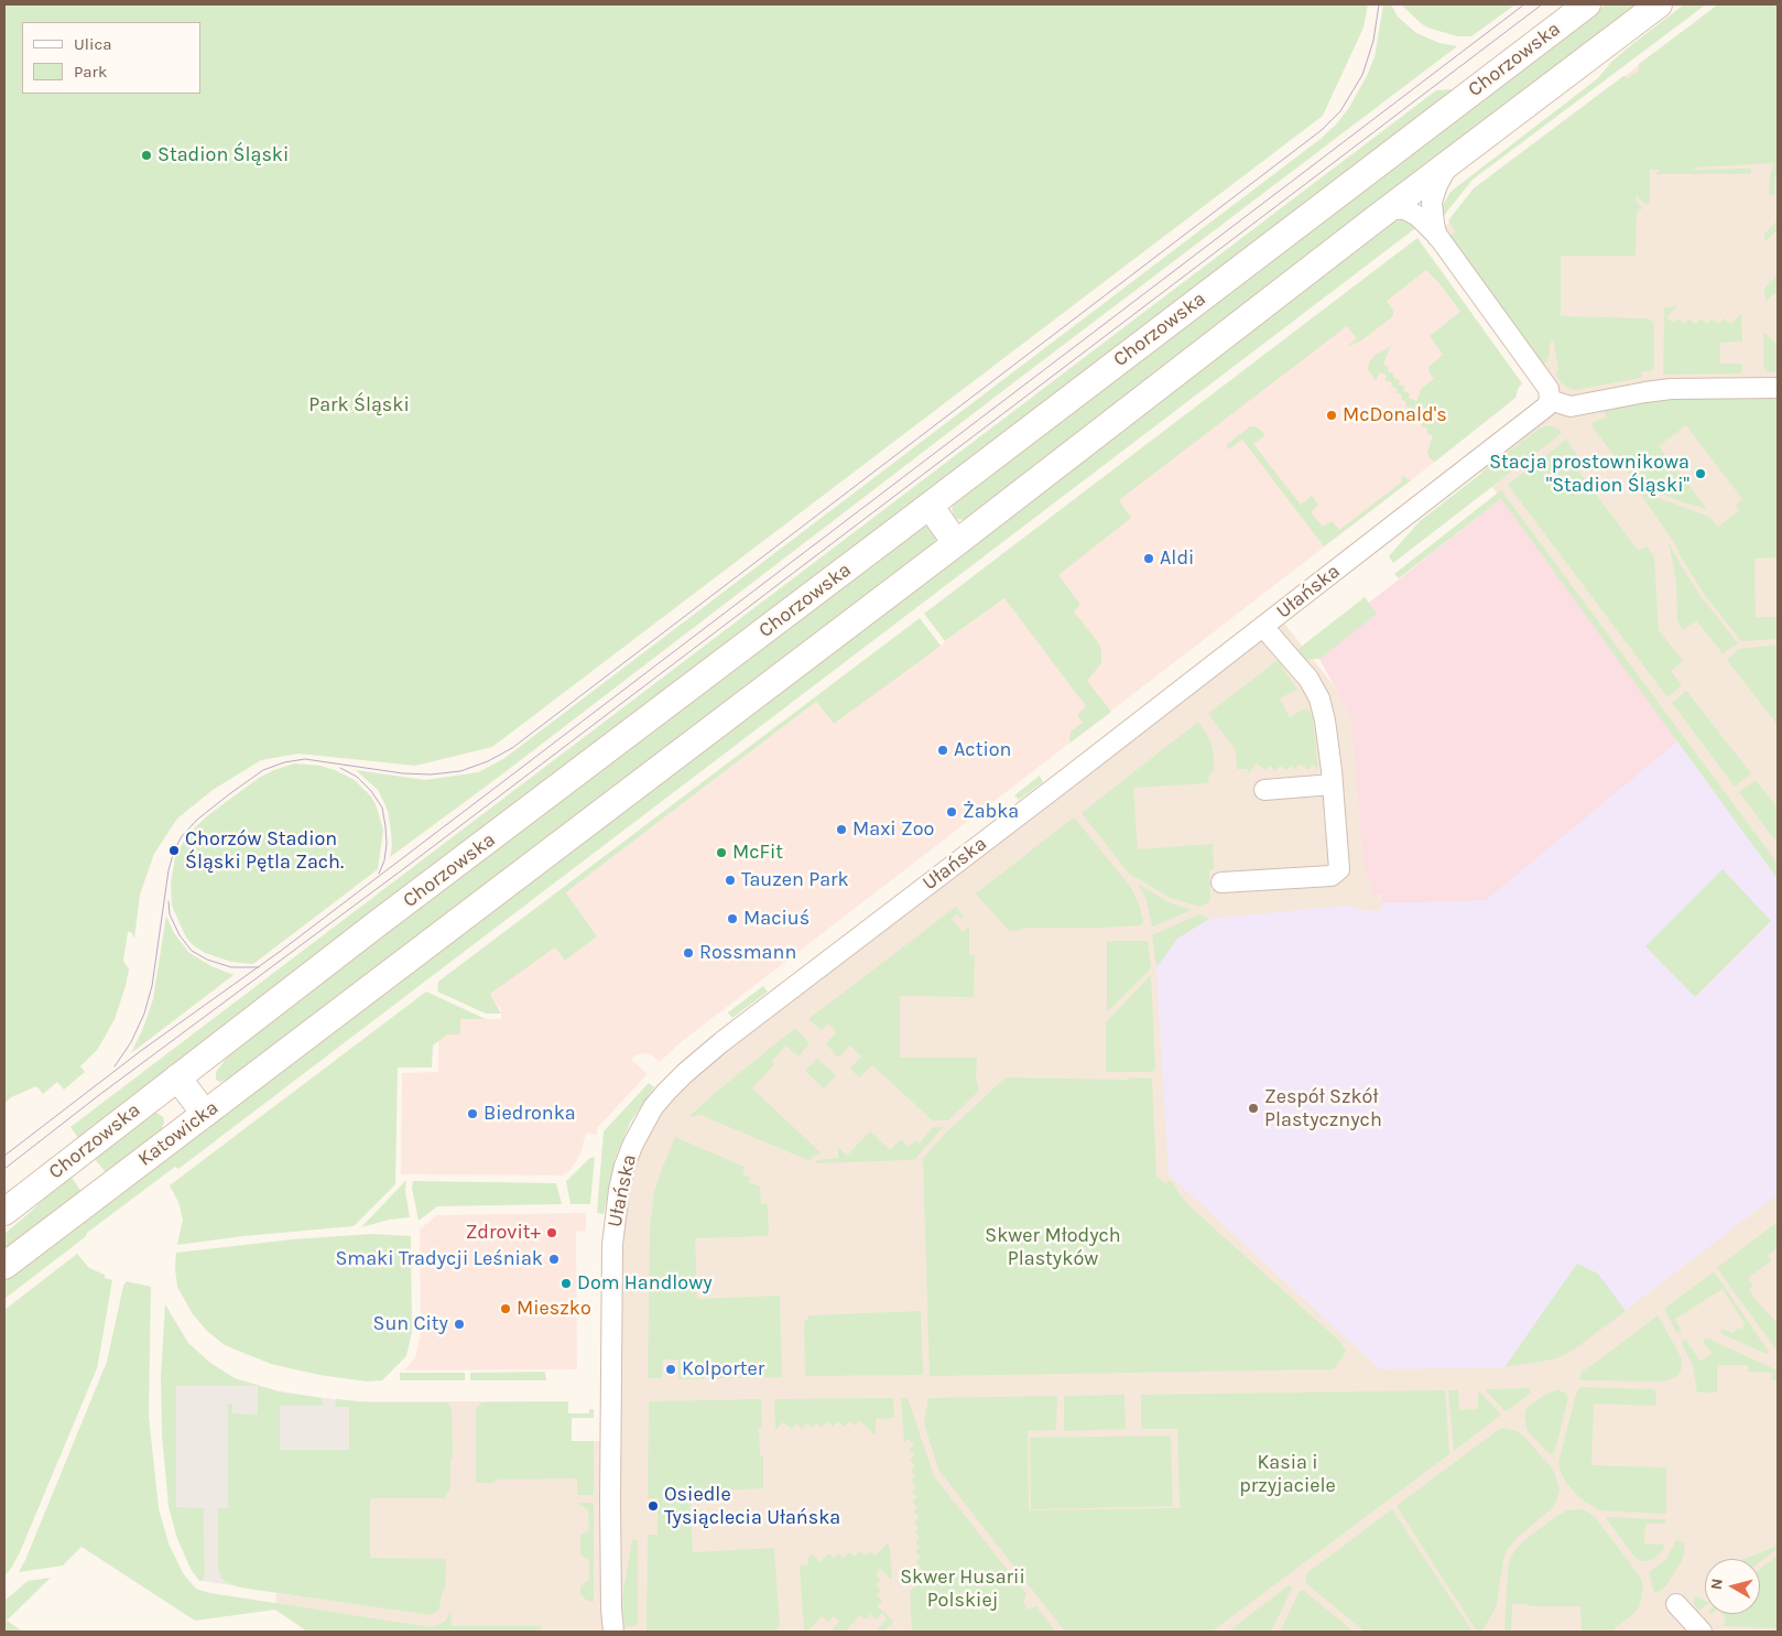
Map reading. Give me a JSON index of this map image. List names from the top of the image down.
{
  "streets": {
    "main road": ["Chorzowska", "Katowicka"],
    "street": ["Ułańska"]
  },
  "parks": [
    "Park Śląski",
    "Skwer Młodych Plastyków",
    "Kasia i przyjaciele",
    "Skwer Husarii Polskiej"
  ],
  "places": [
    "Stadion Śląski",
    "McDonald's",
    "Stacja prostownikowa \"Stadion Śląski\"",
    "Aldi",
    "Action",
    "Żabka",
    "Maxi Zoo",
    "Chorzów Stadion Śląski Pętla Zach.",
    "McFit",
    "Tauzen Park",
    "Maciuś",
    "Rossmann",
    "Zespół Szkół Plastycznych",
    "Biedronka",
    "Zdrovit+",
    "Smaki Tradycji Leśniak",
    "Dom Handlowy",
    "Mieszko",
    "Sun City",
    "Kolporter",
    "Osiedle Tysiąclecia Ułańska"
  ],
  "legend": ["Ulica", "Park"],
  "north": "left"
}
